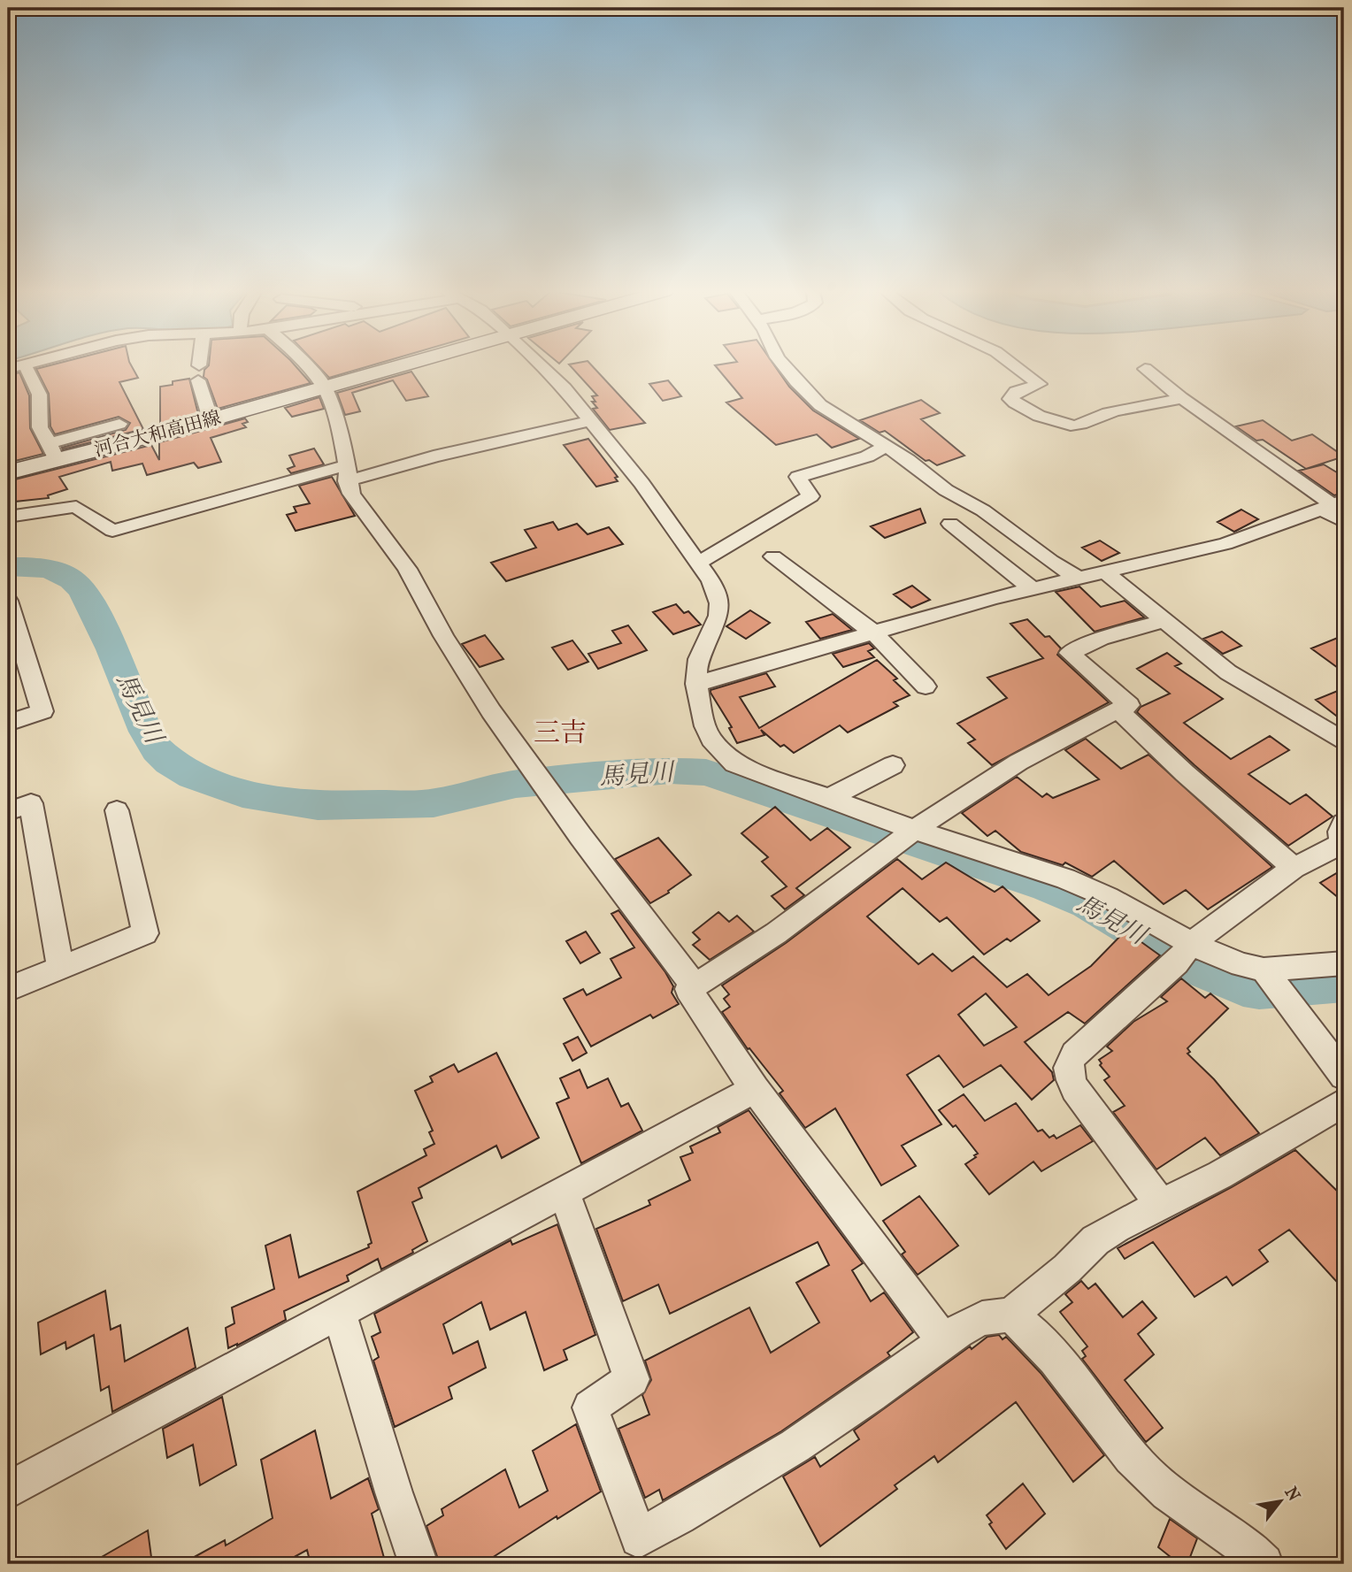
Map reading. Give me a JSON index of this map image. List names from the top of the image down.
{
  "streets": {
    "main road": ["河合大和高田線"]
  },
  "districts": ["三吉"],
  "water": ["馬見川"],
  "north": "top right"
}
